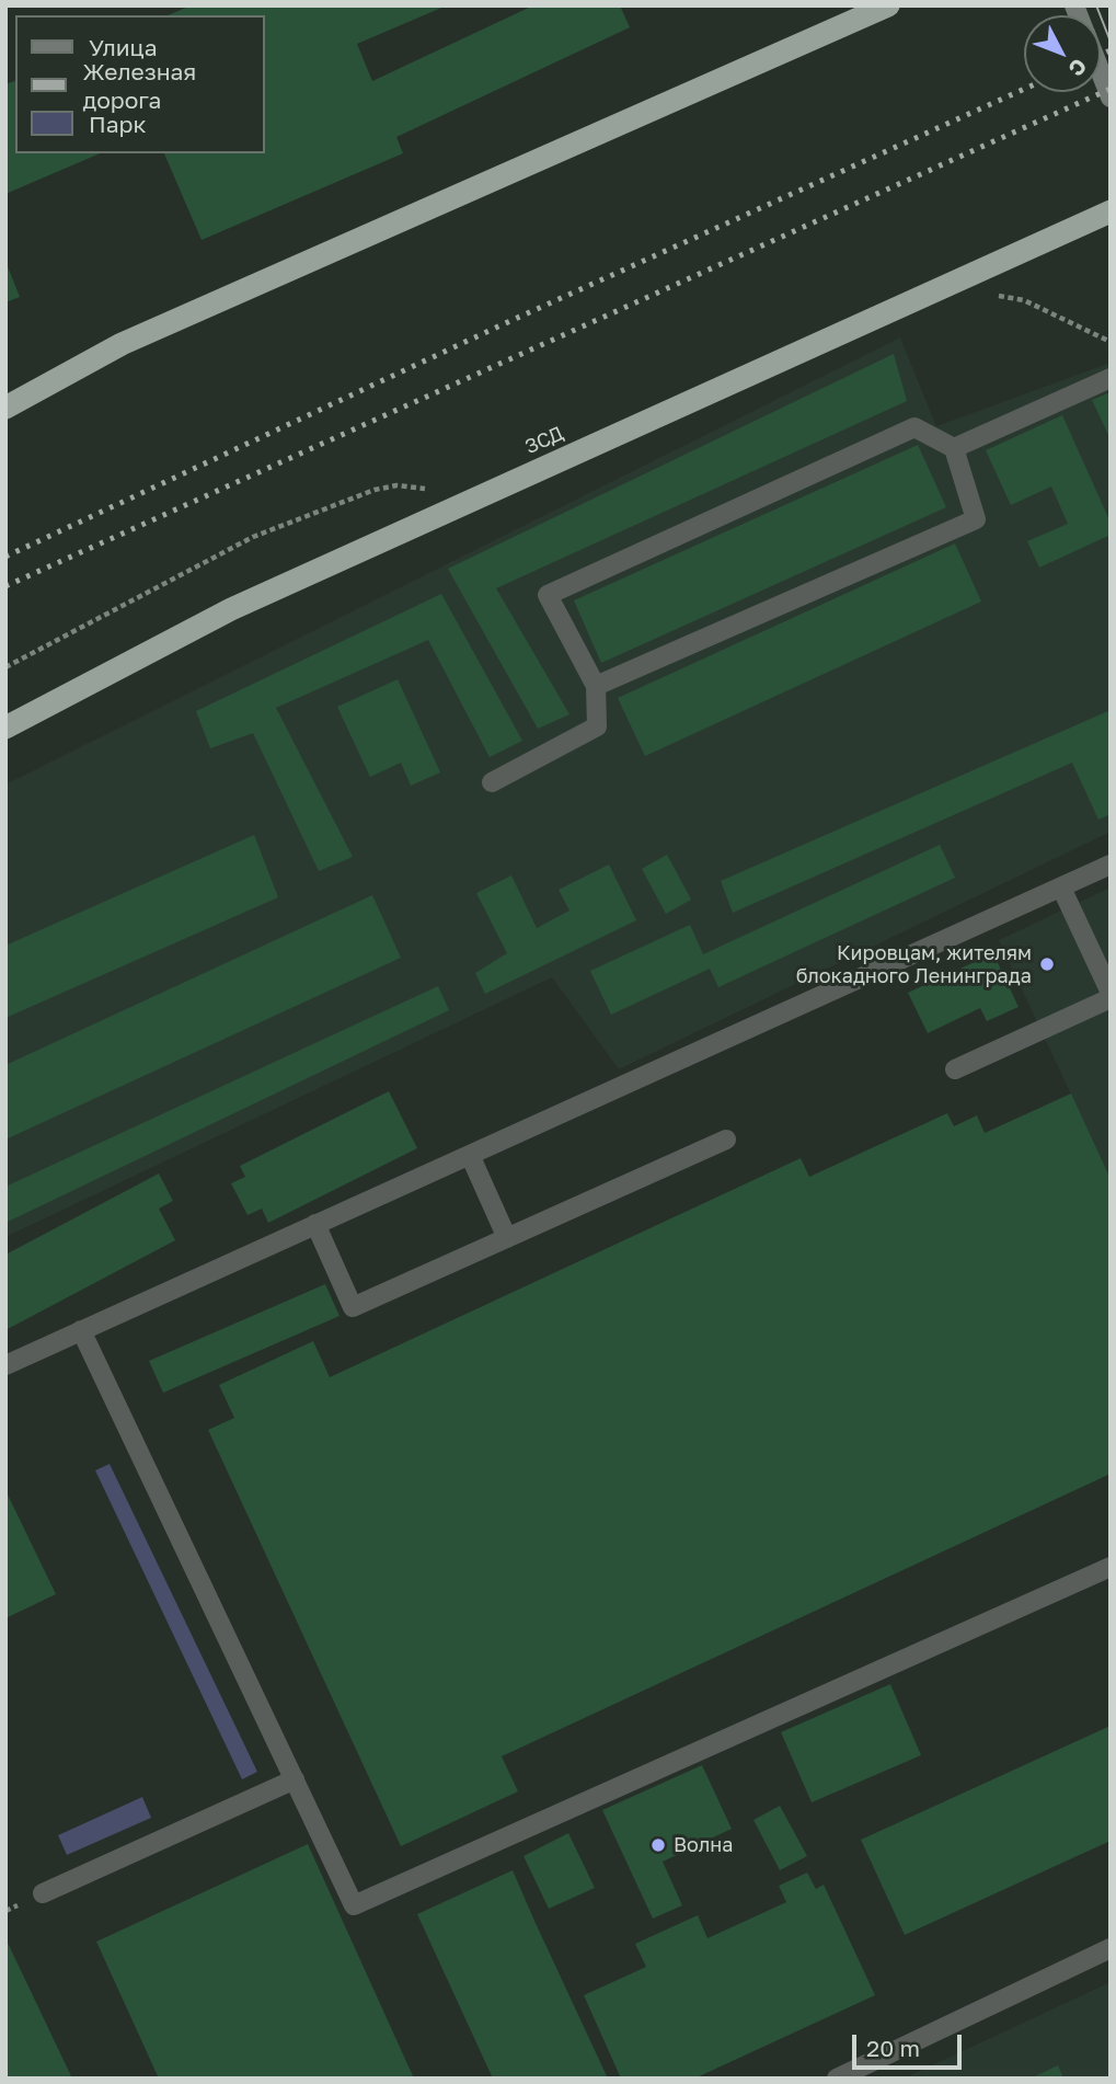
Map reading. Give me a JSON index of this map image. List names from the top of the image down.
{
  "streets": {
    "highway": ["ЗСД"]
  },
  "places": ["Кировцам, жителям блокадного Ленинграда", "Волна"],
  "legend": ["Улица", "Железная дорога", "Парк"],
  "scale_bar": "20 m",
  "north": "bottom right"
}
